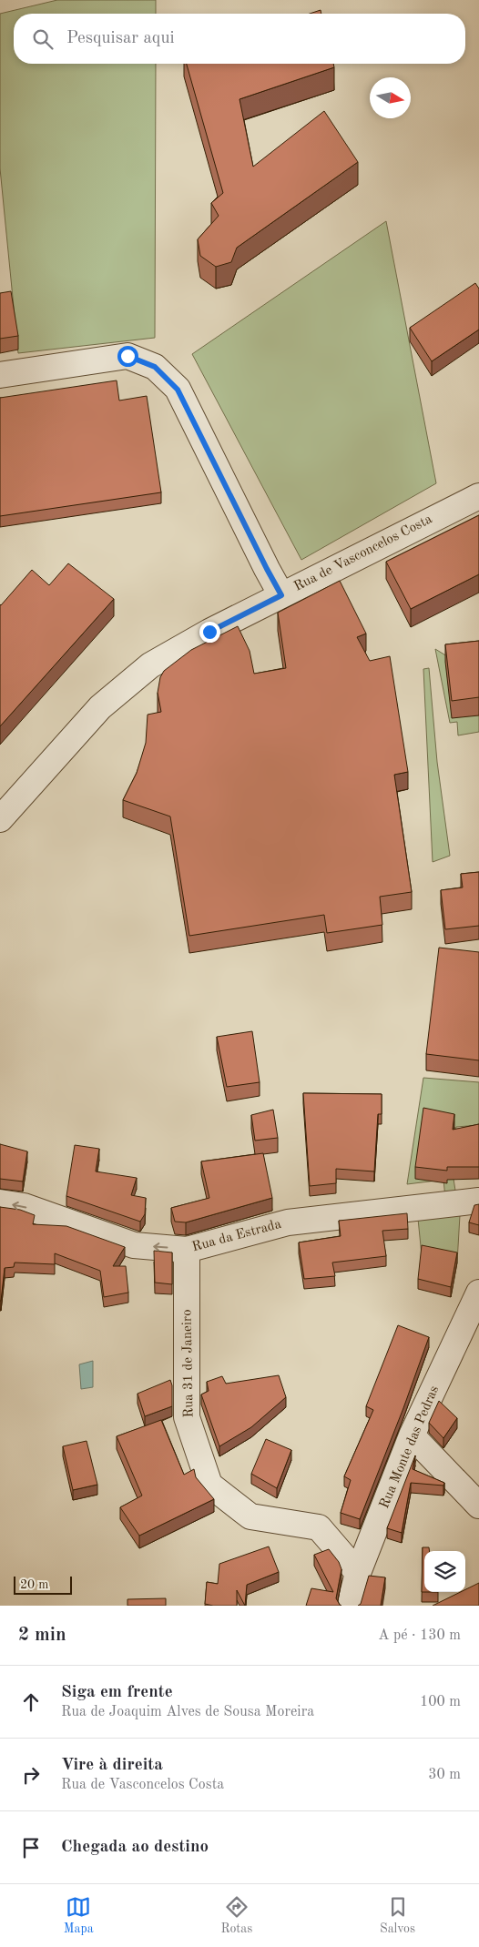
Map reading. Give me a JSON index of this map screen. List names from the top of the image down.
{
  "streets": {
    "street": [
      "Rua de Vasconcelos Costa",
      "Rua da Estrada",
      "Rua 31 de Janeiro",
      "Rua Monte das Pedras"
    ]
  },
  "crossings": [
    ["Rua da Estrada", "Rua 31 de Janeiro"],
    ["Rua 31 de Janeiro", "Rua Monte das Pedras"]
  ],
  "one_way": ["Rua da Estrada"],
  "scale_bar": "20 m",
  "north": "right",
  "page": {
    "search": "Pesquisar aqui",
    "scale": "20 m",
    "heading": ["2 min", "A pé · 130 m"],
    "list": [
      ["Siga em frente", "Rua de Joaquim Alves de Sousa Moreira", "100 m"],
      ["Vire à direita", "Rua de Vasconcelos Costa", "30 m"],
      "Chegada ao destino"
    ],
    "nav": ["Mapa", "Rotas", "Salvos"]
  }
}
